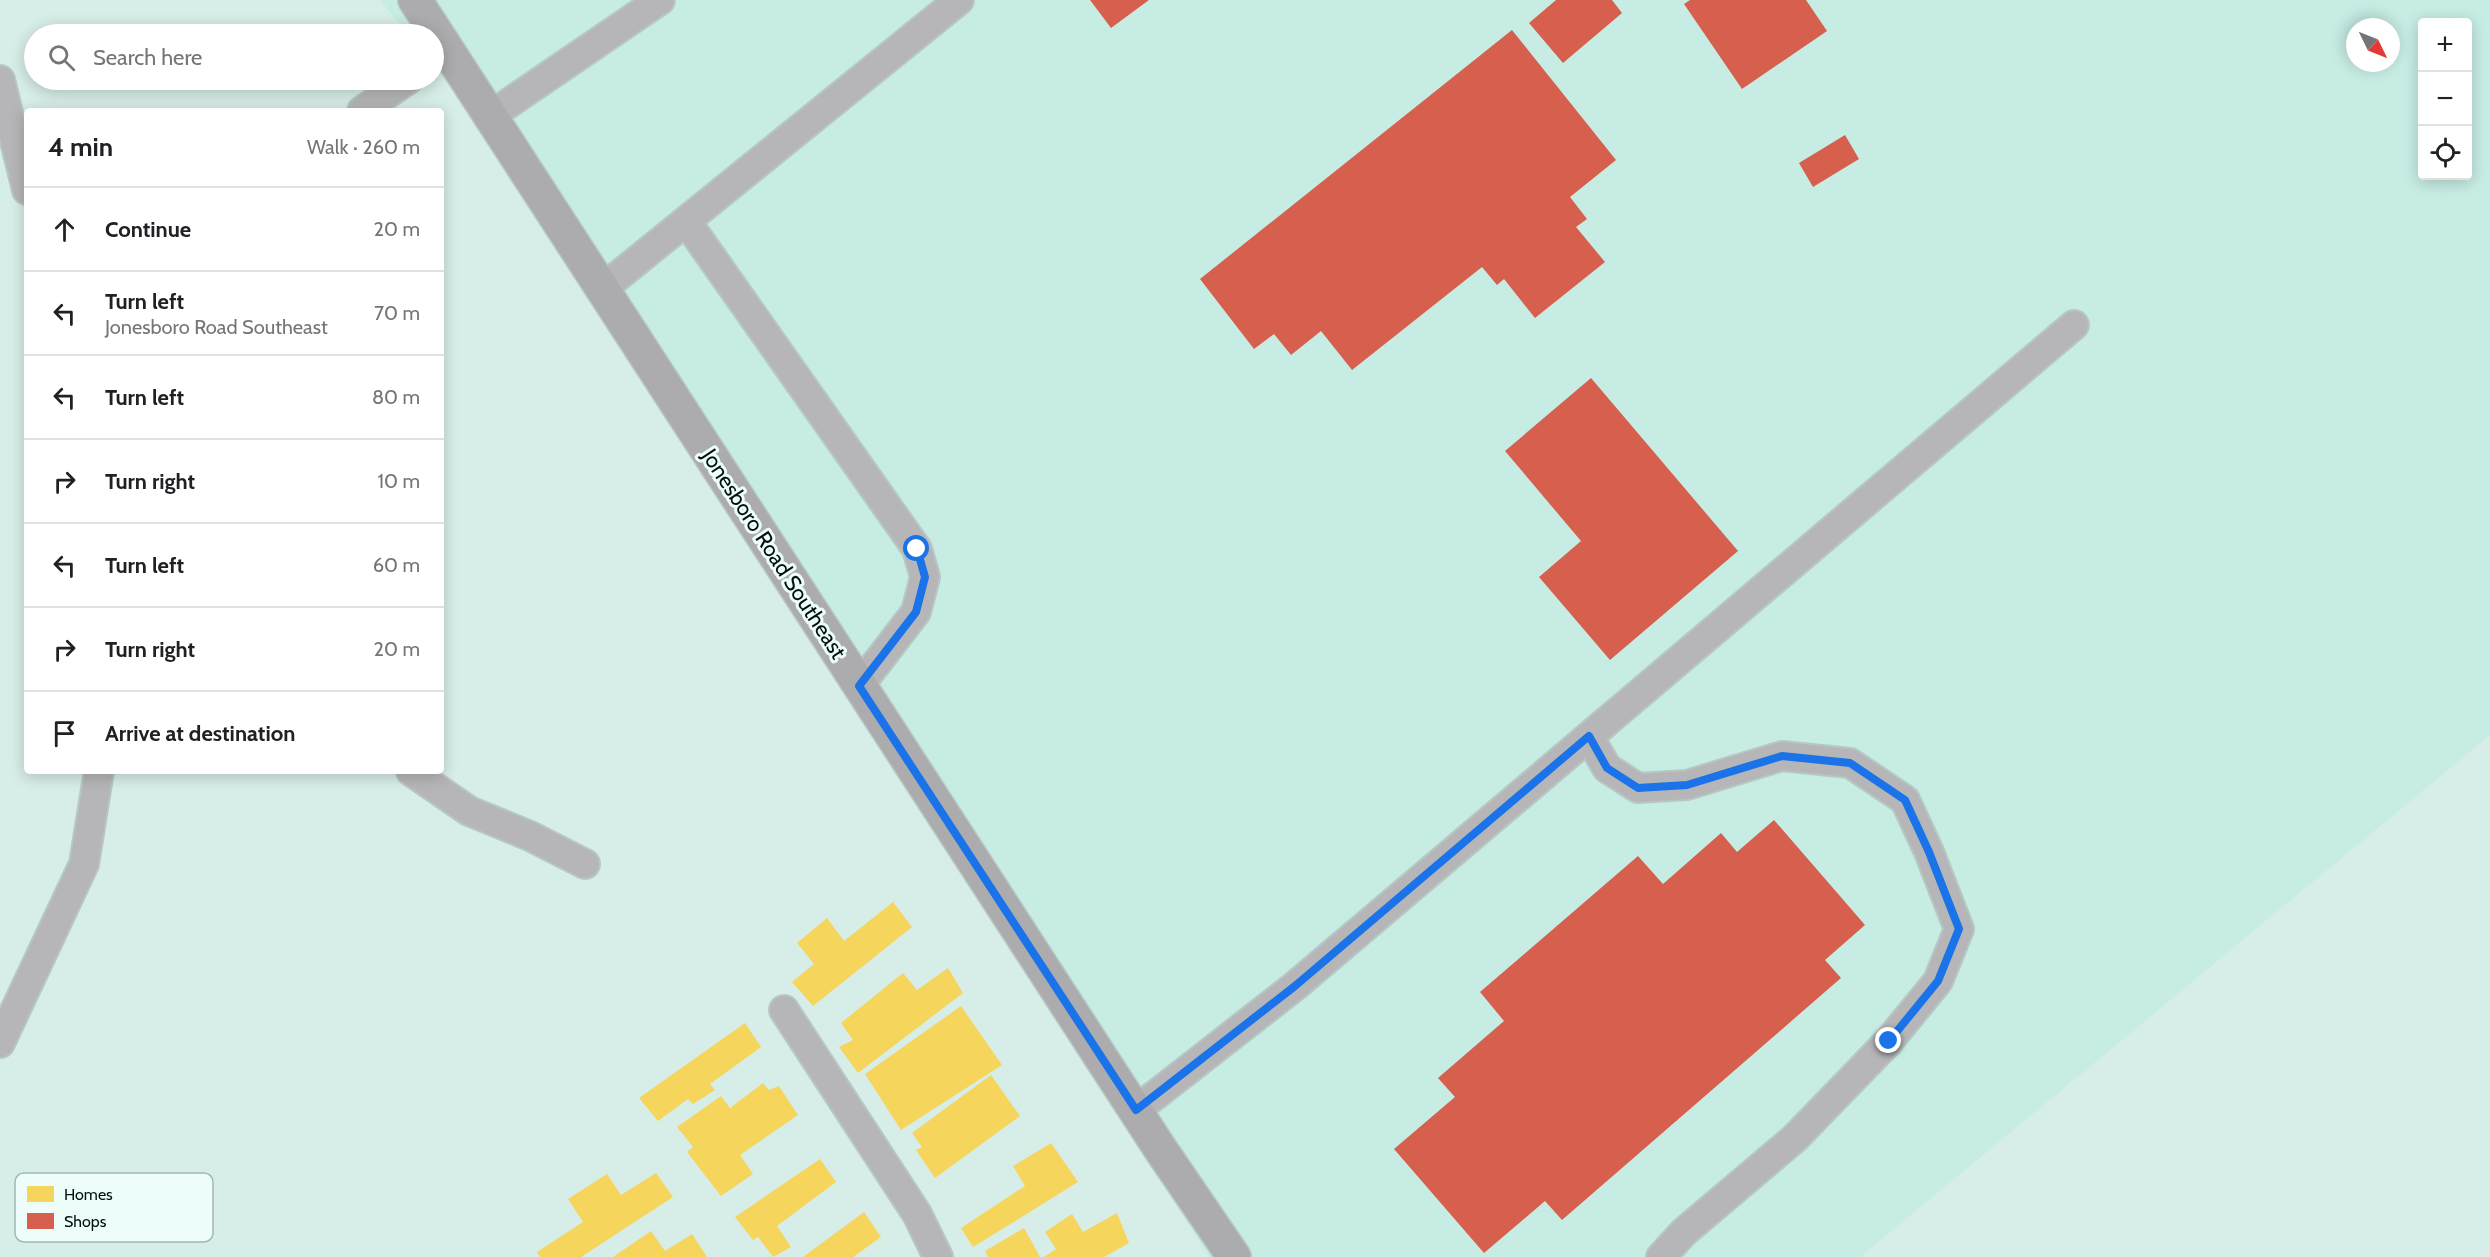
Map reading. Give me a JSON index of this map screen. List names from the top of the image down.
{
  "streets": {
    "main road": ["Jonesboro Road Southeast"]
  },
  "legend": ["Homes", "Shops"],
  "north": "bottom right",
  "page": {
    "map_buttons": ["+", "−"],
    "search": "Search here",
    "heading": ["4 min", "Walk · 260 m"],
    "list": [
      ["Continue", "20 m"],
      ["Turn left", "Jonesboro Road Southeast", "70 m"],
      ["Turn left", "80 m"],
      ["Turn right", "10 m"],
      ["Turn left", "60 m"],
      ["Turn right", "20 m"],
      "Arrive at destination"
    ]
  }
}
